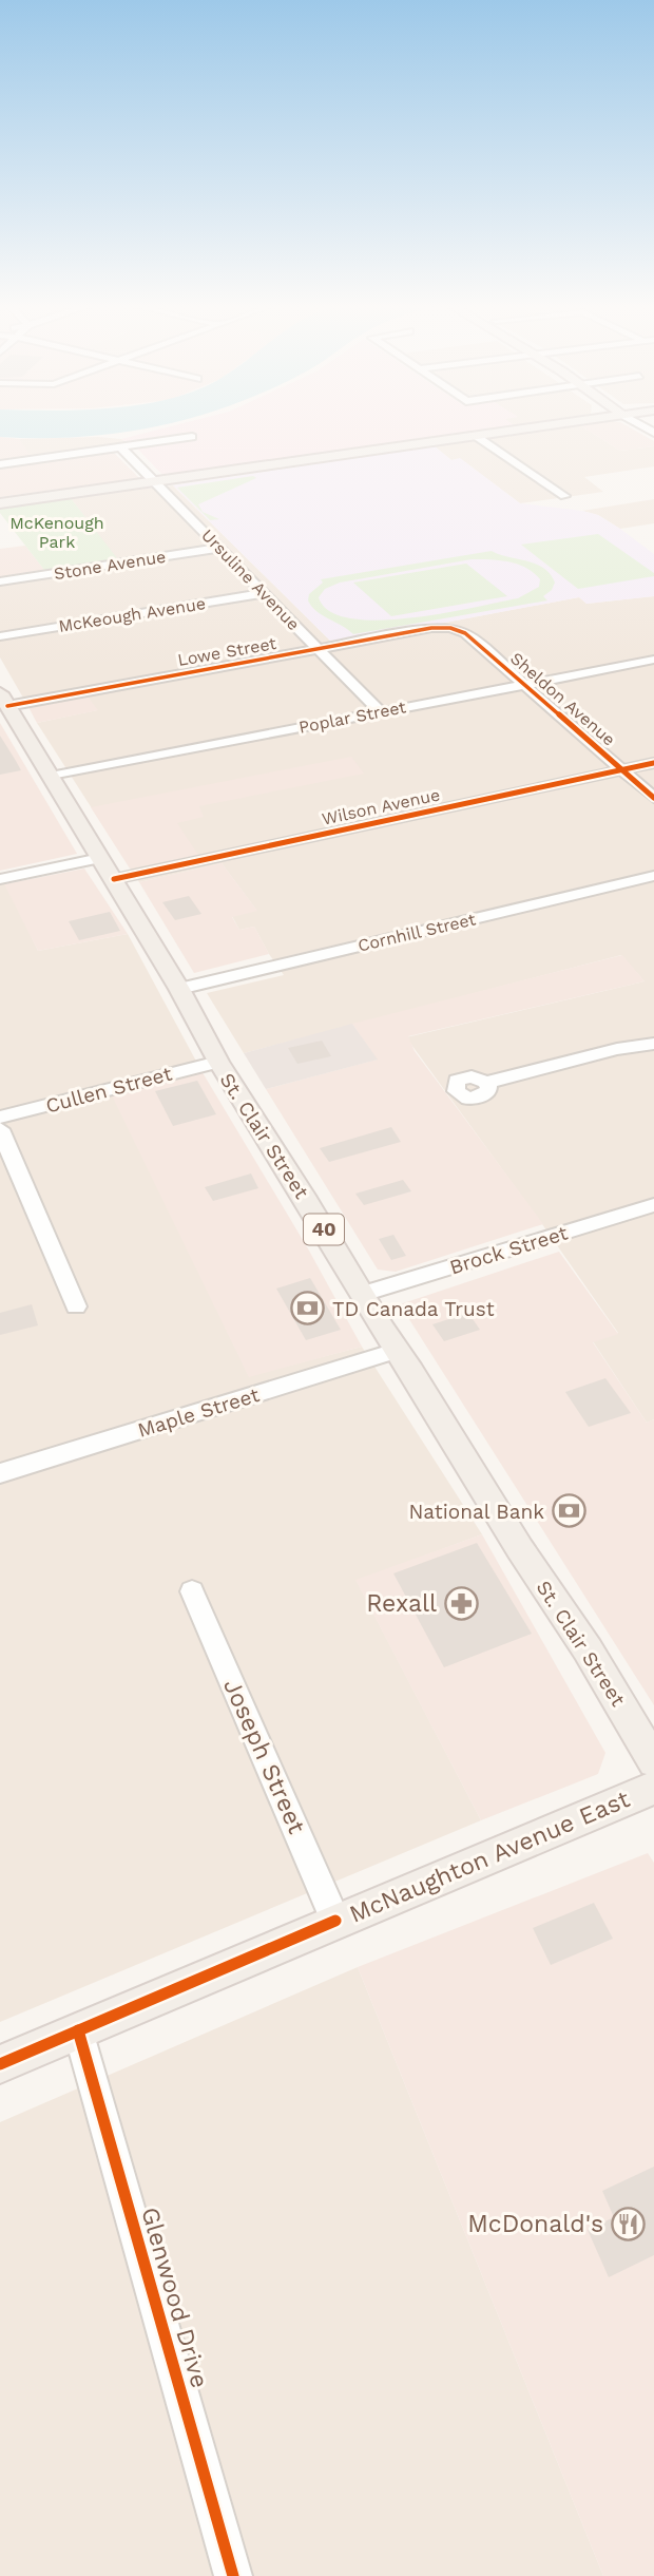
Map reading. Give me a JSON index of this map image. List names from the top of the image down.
{
  "streets": {
    "main road": ["St. Clair Street", "40", "McNaughton Avenue East"],
    "street": [
      "Stone Avenue",
      "Ursuline Avenue",
      "McKeough Avenue",
      "Lowe Street",
      "Sheldon Avenue",
      "Poplar Street",
      "Wilson Avenue",
      "Cornhill Street",
      "Cullen Street",
      "Brock Street",
      "Maple Street",
      "Joseph Street",
      "Glenwood Drive"
    ]
  },
  "crossings": [
    ["Stone Avenue", "Ursuline Avenue"],
    ["Ursuline Avenue", "McKeough Avenue"],
    ["Ursuline Avenue", "Lowe Street"],
    ["Ursuline Avenue", "Poplar Street"],
    ["Lowe Street", "Sheldon Avenue"],
    ["Lowe Street", "St. Clair Street"],
    ["Sheldon Avenue", "Poplar Street"],
    ["Sheldon Avenue", "Wilson Avenue"],
    ["Poplar Street", "St. Clair Street"],
    ["Wilson Avenue", "St. Clair Street"],
    ["Cornhill Street", "St. Clair Street"],
    ["Cullen Street", "St. Clair Street"],
    ["St. Clair Street", "Brock Street"],
    ["St. Clair Street", "Maple Street"],
    ["Joseph Street", "McNaughton Avenue East"],
    ["McNaughton Avenue East", "Glenwood Drive"]
  ],
  "parks": ["McKenough Park"],
  "places": {
    "bank": ["TD Canada Trust", "National Bank"],
    "pharmacy": ["Rexall"],
    "restaurant": ["McDonald's"]
  }
}
